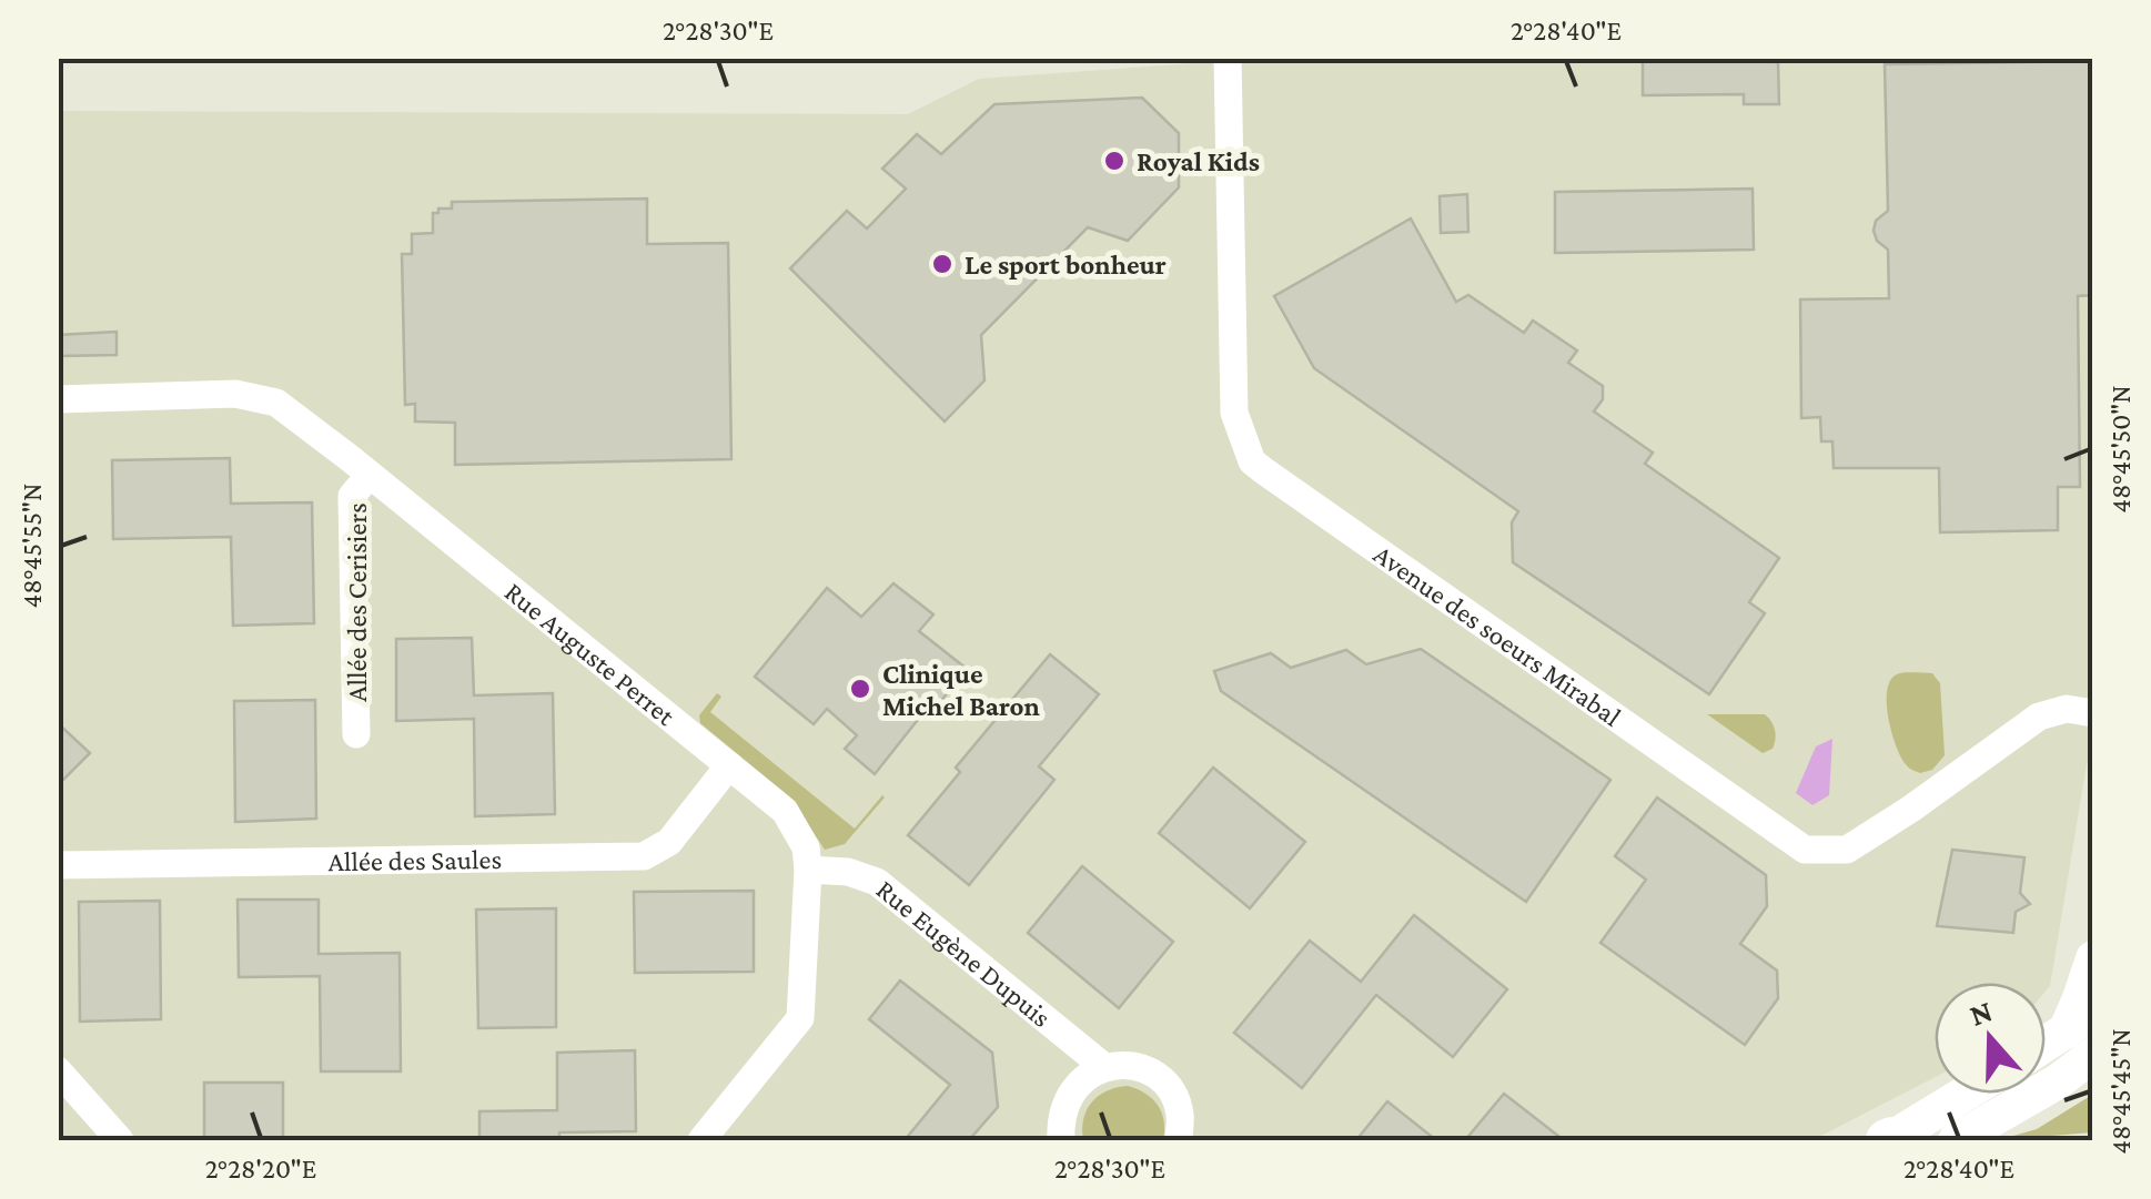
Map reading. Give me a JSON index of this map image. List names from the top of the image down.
{
  "streets": {
    "street": [
      "Allée des Cerisiers",
      "Avenue des soeurs Mirabal",
      "Rue Auguste Perret",
      "Allée des Saules",
      "Rue Eugène Dupuis"
    ]
  },
  "crossings": [
    ["Allée des Cerisiers", "Rue Auguste Perret"],
    ["Rue Auguste Perret", "Allée des Saules"],
    ["Rue Auguste Perret", "Rue Eugène Dupuis"]
  ],
  "places": ["Royal Kids", "Le sport bonheur", "Clinique Michel Baron"],
  "north": "top",
  "coordinates": [
    "2°28'30\"E",
    "2°28'40\"E",
    "48°45'50\"N",
    "48°45'55\"N",
    "48°45'45\"N",
    "2°28'20\"E"
  ]
}
